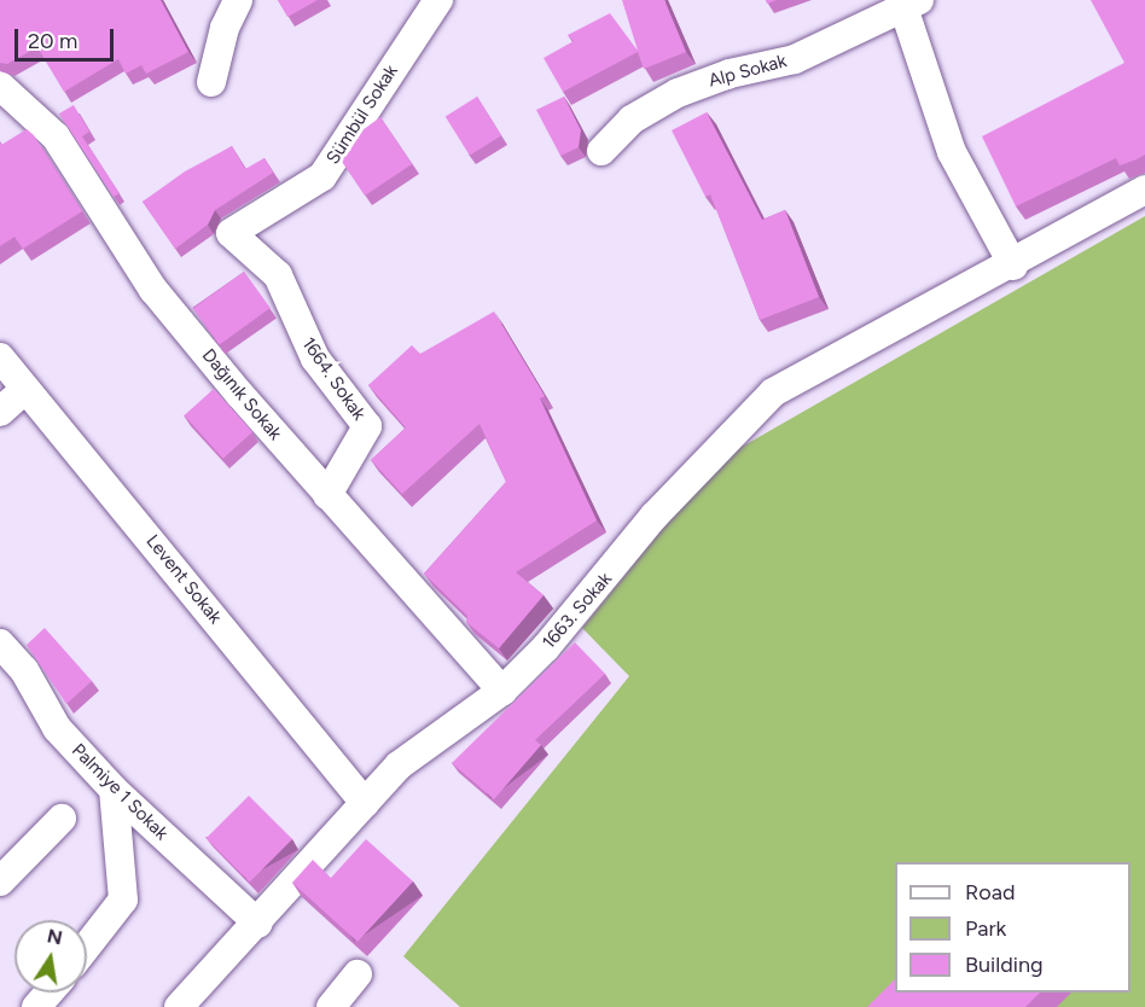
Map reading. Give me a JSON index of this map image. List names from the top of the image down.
{
  "streets": {
    "street": [
      "Alp Sokak",
      "Sümbül Sokak",
      "1664. Sokak",
      "Dağınık Sokak",
      "Levent Sokak",
      "1663. Sokak",
      "Palmiye 1 Sokak"
    ]
  },
  "crossings": [
    ["Sümbül Sokak", "1664. Sokak"],
    ["1664. Sokak", "Dağınık Sokak"],
    ["Dağınık Sokak", "1663. Sokak"],
    ["Levent Sokak", "1663. Sokak"],
    ["1663. Sokak", "Palmiye 1 Sokak"]
  ],
  "legend": ["Road", "Park", "Building"],
  "scale_bar": "20 m",
  "north": "top"
}
